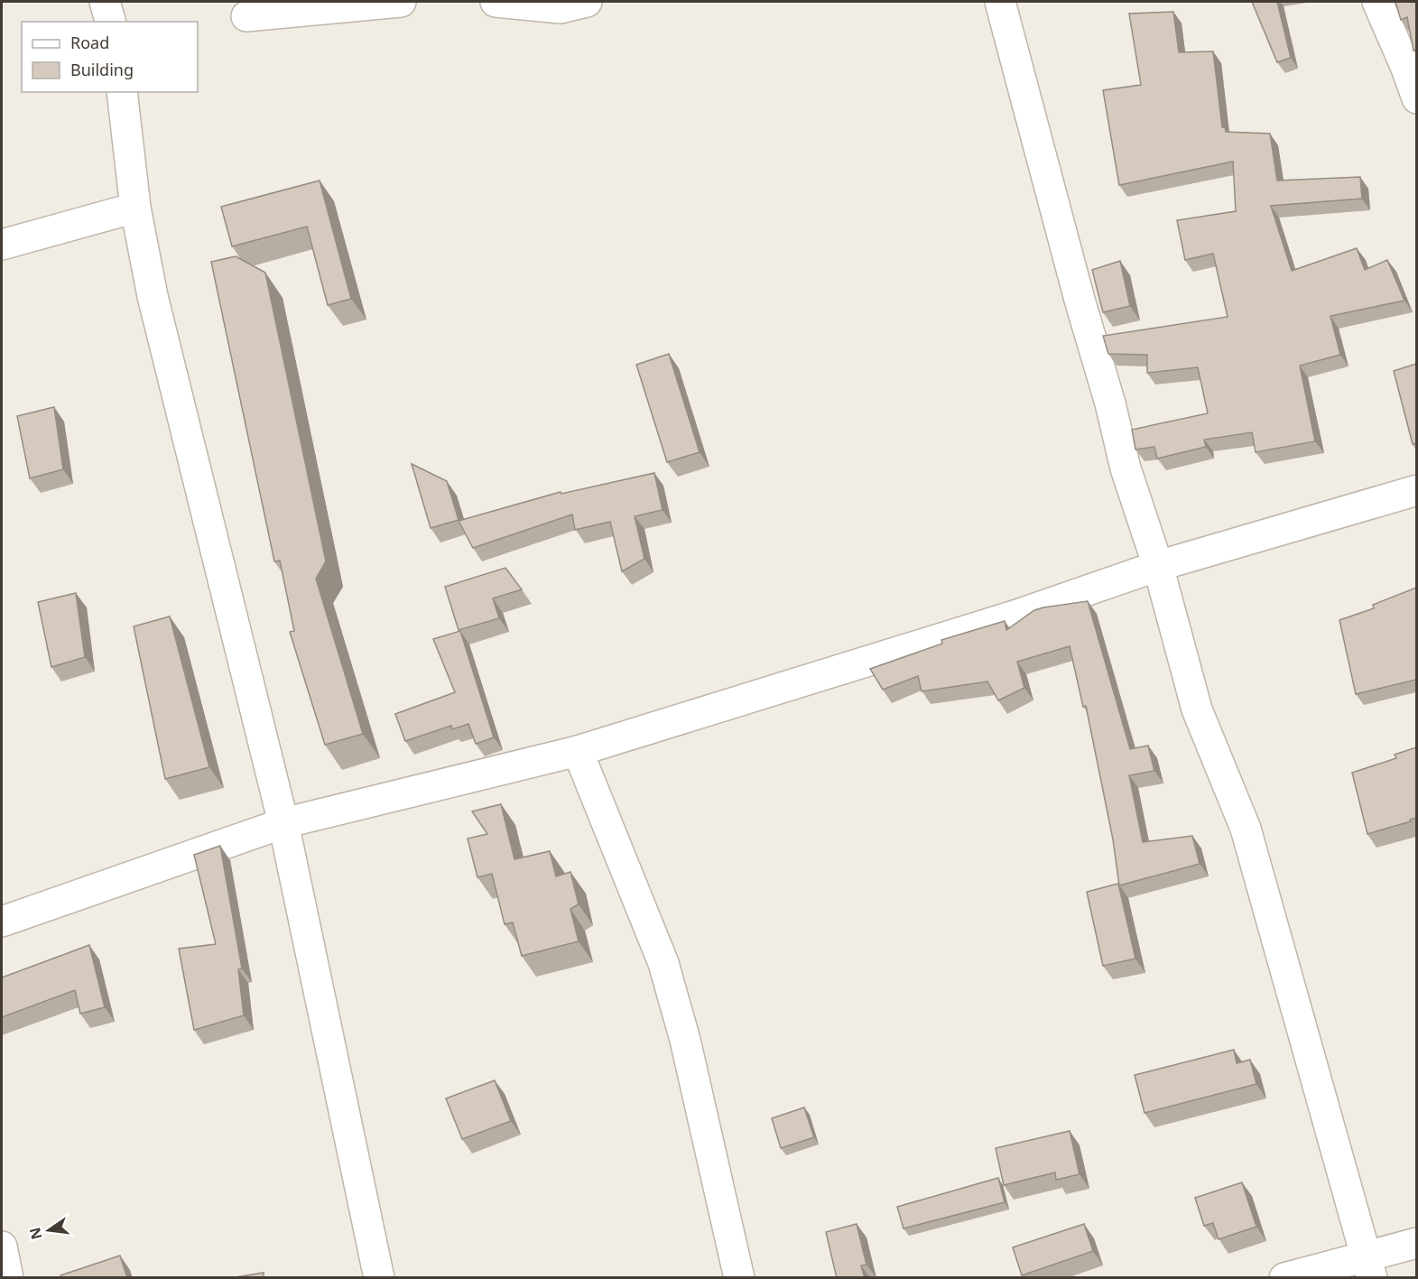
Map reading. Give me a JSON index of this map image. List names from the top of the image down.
{
  "legend": ["Road", "Building"],
  "north": "left"
}
